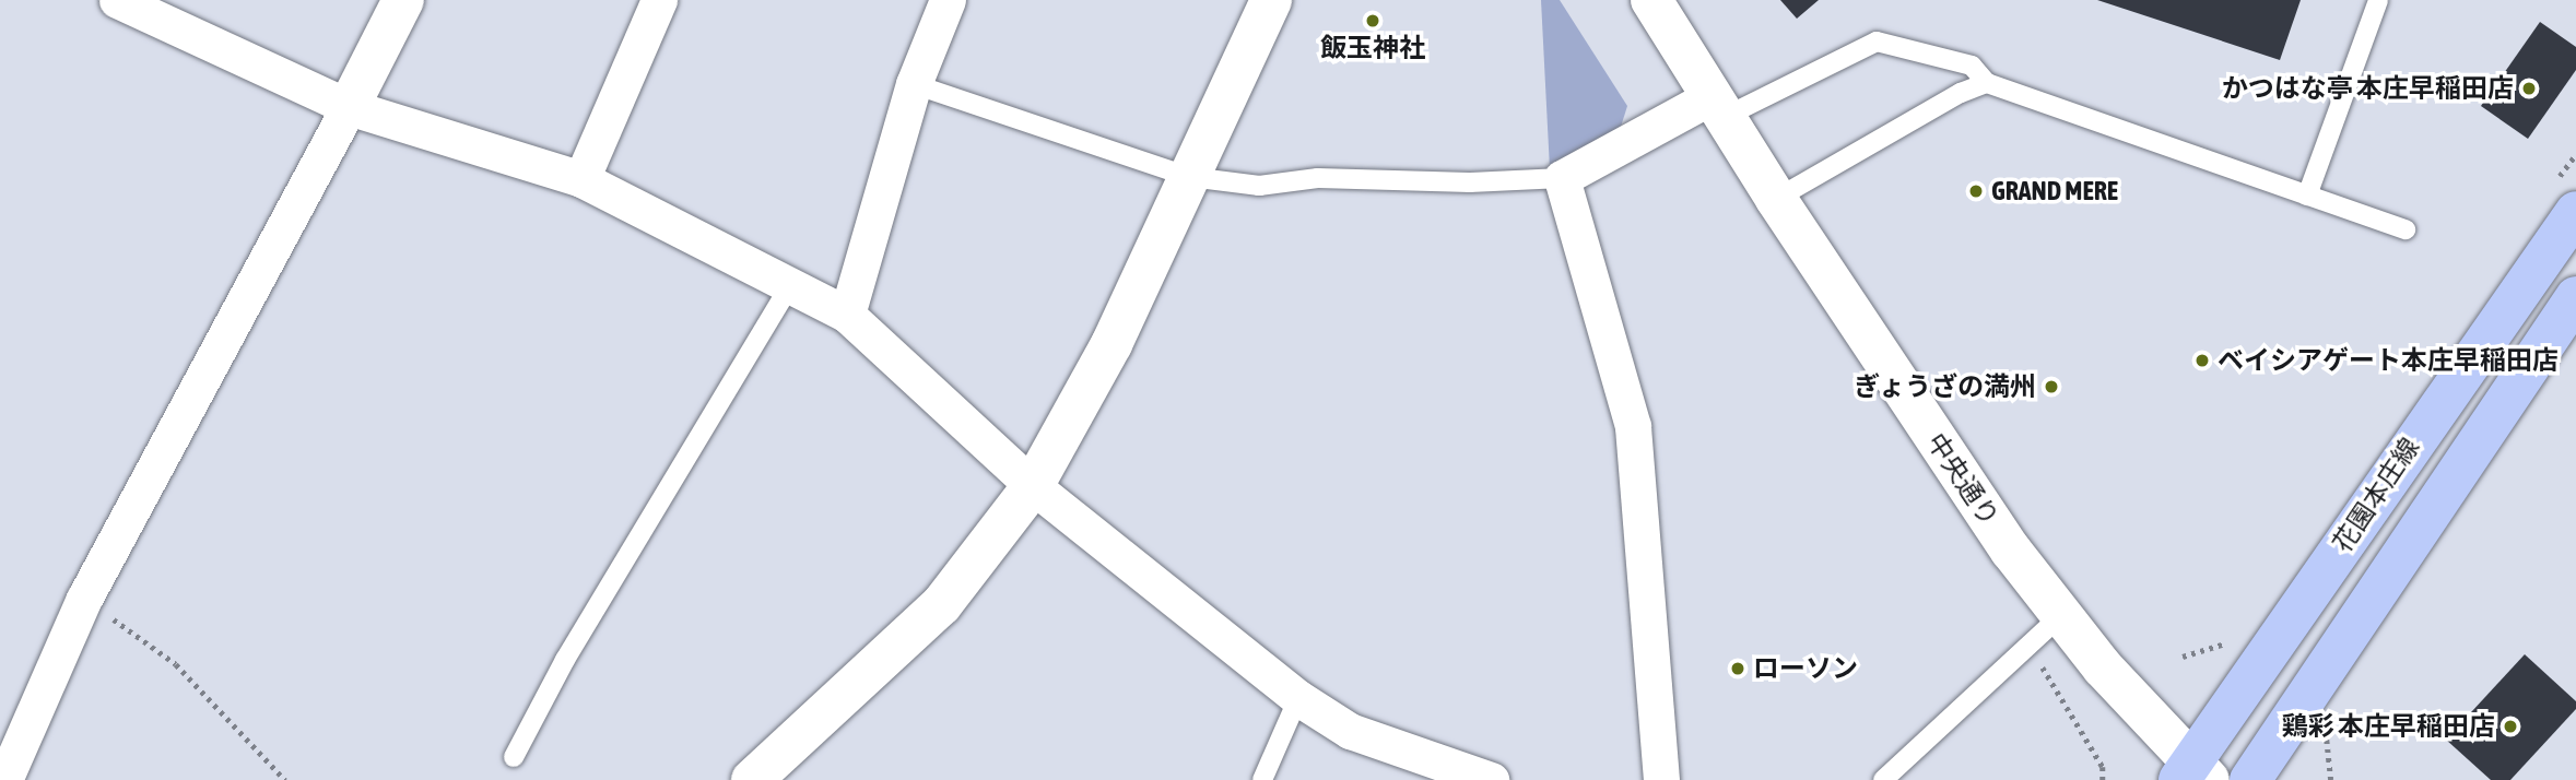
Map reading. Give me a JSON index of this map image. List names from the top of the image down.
{
  "streets": {
    "main road": ["花園本庄線"],
    "street": ["中央通り"]
  },
  "crossings": [
    ["中央通り", "花園本庄線"]
  ],
  "places": [
    "飯玉神社",
    "かつはな亭 本庄早稲田店",
    "GRAND MERE",
    "ベイシアゲート本庄早稲田店",
    "ぎょうざの満州",
    "ローソン",
    "鶏彩 本庄早稲田店"
  ]
}
